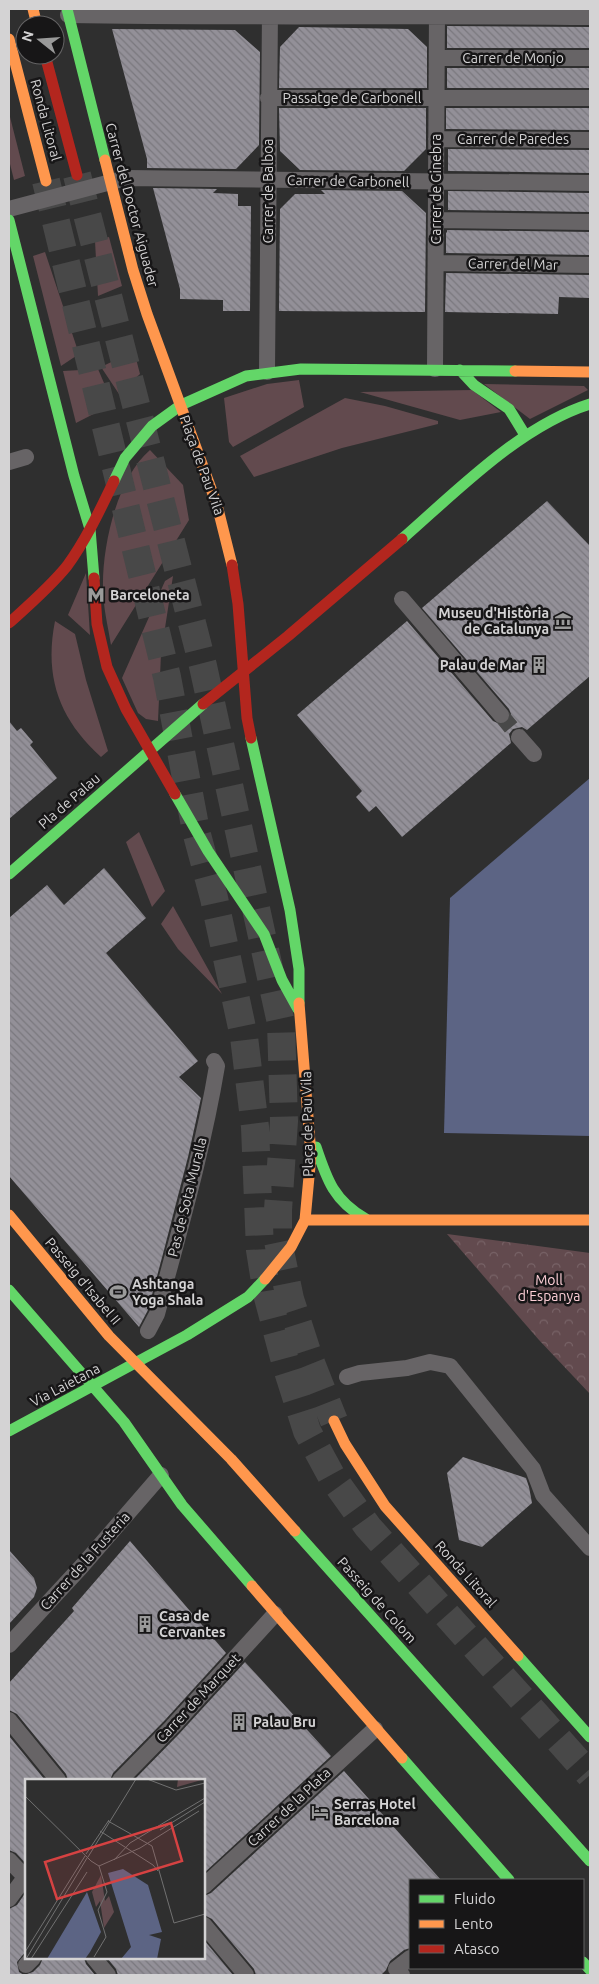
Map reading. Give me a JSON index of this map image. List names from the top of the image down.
{
  "streets": {
    "main road": [
      "Ronda Litoral",
      "Carrer del Doctor Aiguader",
      "Plaça de Pau Vila",
      "Pla de Palau",
      "Passeig d'Isabel II",
      "Via Laietana",
      "Passeig de Colom"
    ],
    "street": [
      "Carrer de Monjo",
      "Passatge de Carbonell",
      "Carrer de Paredes",
      "Carrer de Carbonell",
      "Carrer de Ginebra",
      "Carrer de Balboa",
      "Carrer del Mar",
      "Pas de Sota Muralla",
      "Carrer de la Fusteria",
      "Carrer de Marquet",
      "Carrer de la Plata"
    ]
  },
  "crossings": [
    ["Carrer de Monjo", "Carrer de Ginebra"],
    ["Passatge de Carbonell", "Carrer de Ginebra"],
    ["Passatge de Carbonell", "Carrer de Balboa"],
    ["Carrer de Paredes", "Carrer de Ginebra"],
    ["Carrer de Carbonell", "Carrer de Ginebra"],
    ["Carrer de Carbonell", "Carrer de Balboa"],
    ["Carrer de Carbonell", "Carrer del Doctor Aiguader"],
    ["Carrer de Ginebra", "Carrer del Mar"],
    ["Carrer del Doctor Aiguader", "Plaça de Pau Vila"],
    ["Plaça de Pau Vila", "Pla de Palau"],
    ["Plaça de Pau Vila", "Passeig d'Isabel II"],
    ["Plaça de Pau Vila", "Via Laietana"],
    ["Plaça de Pau Vila", "Passeig de Colom"],
    ["Passeig d'Isabel II", "Via Laietana"],
    ["Passeig d'Isabel II", "Passeig de Colom"],
    ["Via Laietana", "Passeig de Colom"]
  ],
  "parks": ["Moll d'Espanya"],
  "places": {
    "metro station": ["Barceloneta"],
    "museum": ["Museu d'Història de Catalunya"],
    "building": ["Palau de Mar", "Casa de Cervantes", "Palau Bru"],
    "sports": ["Ashtanga Yoga Shala"],
    "hotel": ["Serras Hotel Barcelona"]
  },
  "legend": ["Fluido", "Lento", "Atasco"],
  "north": "left"
}
